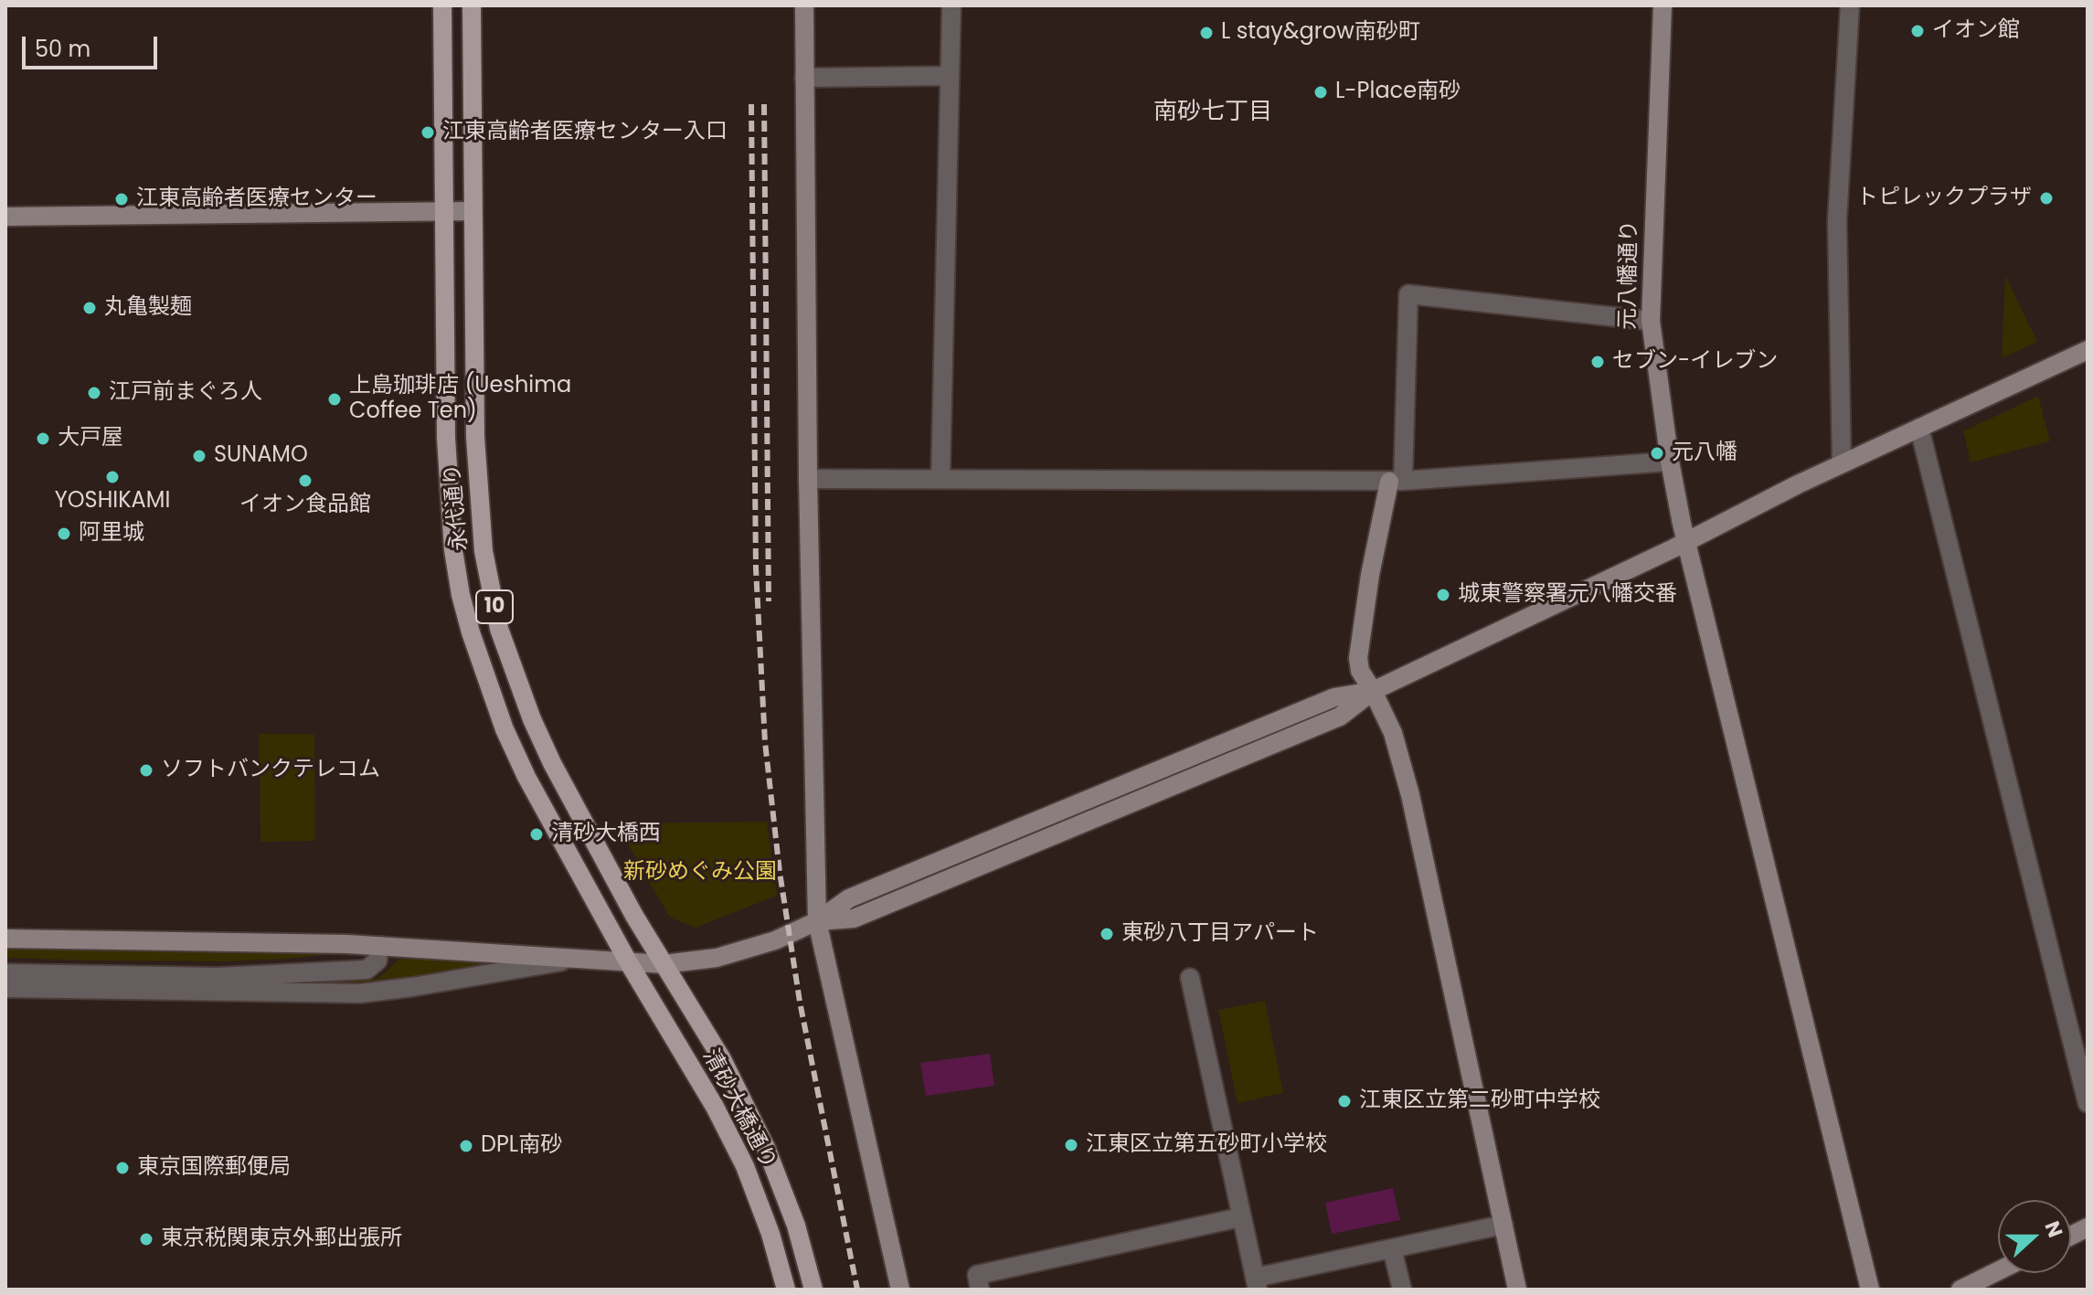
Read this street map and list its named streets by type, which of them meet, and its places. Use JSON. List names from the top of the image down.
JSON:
{
  "streets": {
    "main road": ["永代通り", "10", "清砂大橋通り"],
    "street": ["元八幡通り"]
  },
  "crossings": [
    ["永代通り", "清砂大橋通り"]
  ],
  "districts": ["南砂七丁目"],
  "parks": ["新砂めぐみ公園"],
  "places": [
    "イオン館",
    "L stay&grow南砂町",
    "L-Place南砂",
    "江東高齢者医療センター入口",
    "トピレックプラザ",
    "江東高齢者医療センター",
    "丸亀製麺",
    "セブン-イレブン",
    "江戸前まぐろ人",
    "上島珈琲店 (Ueshima Coffee Ten)",
    "大戸屋",
    "元八幡",
    "SUNAMO",
    "YOSHIKAMI",
    "イオン食品館",
    "阿里城",
    "城東警察署元八幡交番",
    "ソフトバンクテレコム",
    "清砂大橋西",
    "東砂八丁目アパート",
    "江東区立第二砂町中学校",
    "江東区立第五砂町小学校",
    "DPL南砂",
    "東京国際郵便局",
    "東京税関東京外郵出張所"
  ],
  "scale_bar": "50 m",
  "north": "right"
}
